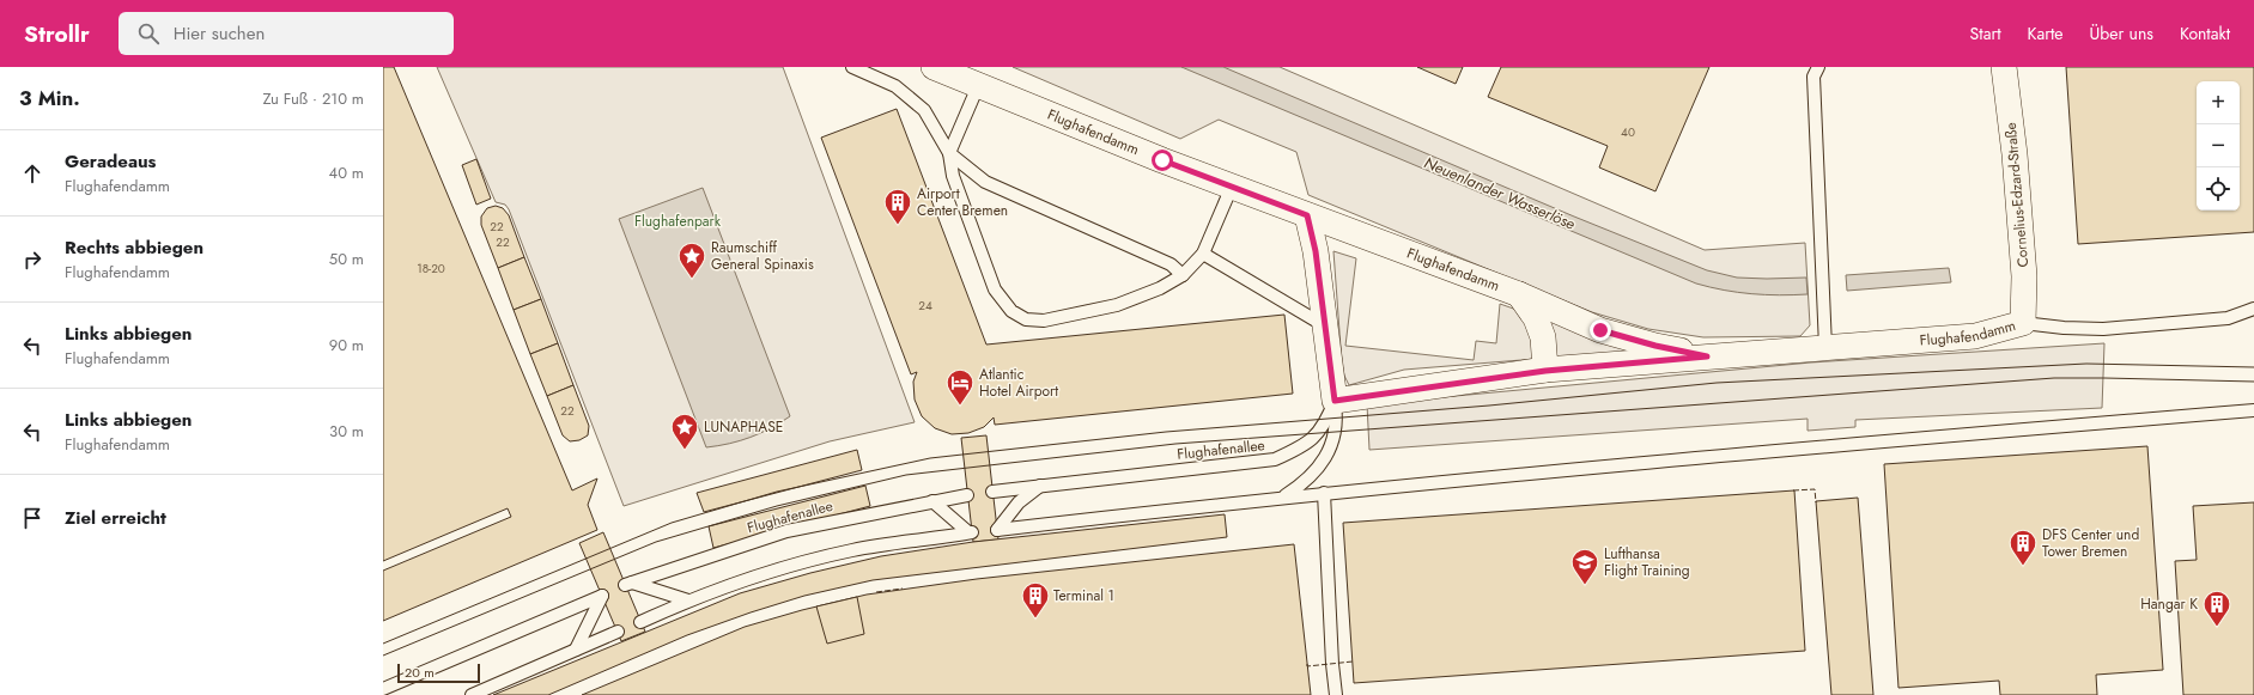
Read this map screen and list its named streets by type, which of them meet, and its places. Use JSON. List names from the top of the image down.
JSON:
{
  "streets": {
    "street": ["Flughafendamm", "Cornelius-Edzard-Straße"],
    "lane": ["Flughafenallee"]
  },
  "crossings": [
    ["Flughafendamm", "Cornelius-Edzard-Straße"],
    ["Flughafendamm", "Flughafenallee"]
  ],
  "water": ["Neuenlander Wasserlöse"],
  "parks": ["Flughafenpark"],
  "places": {
    "building": [
      "Airport Center Bremen",
      "DFS Center und Tower Bremen",
      "Terminal 1",
      "Hangar K"
    ],
    "place": ["Raumschiff General Spinaxis", "LUNAPHASE"],
    "hotel": ["Atlantic Hotel Airport"],
    "school or university": ["Lufthansa Flight Training"]
  },
  "house_numbers": [
    "40",
    "22",
    "22",
    "18-20",
    "24",
    "22"
  ],
  "scale_bar": "20 m",
  "page": {
    "header": "Strollr",
    "search": "Hier suchen",
    "nav": [
      "Start",
      "Karte",
      "Über uns",
      "Kontakt"
    ],
    "heading": ["3 Min.", "Zu Fuß · 210 m"],
    "map_buttons": ["+", "−"],
    "list": [
      ["Geradeaus", "Flughafendamm", "40 m"],
      ["Rechts abbiegen", "Flughafendamm", "50 m"],
      ["Links abbiegen", "Flughafendamm", "90 m"],
      ["Links abbiegen", "Flughafendamm", "30 m"],
      "Ziel erreicht"
    ],
    "scale": "20 m"
  }
}
